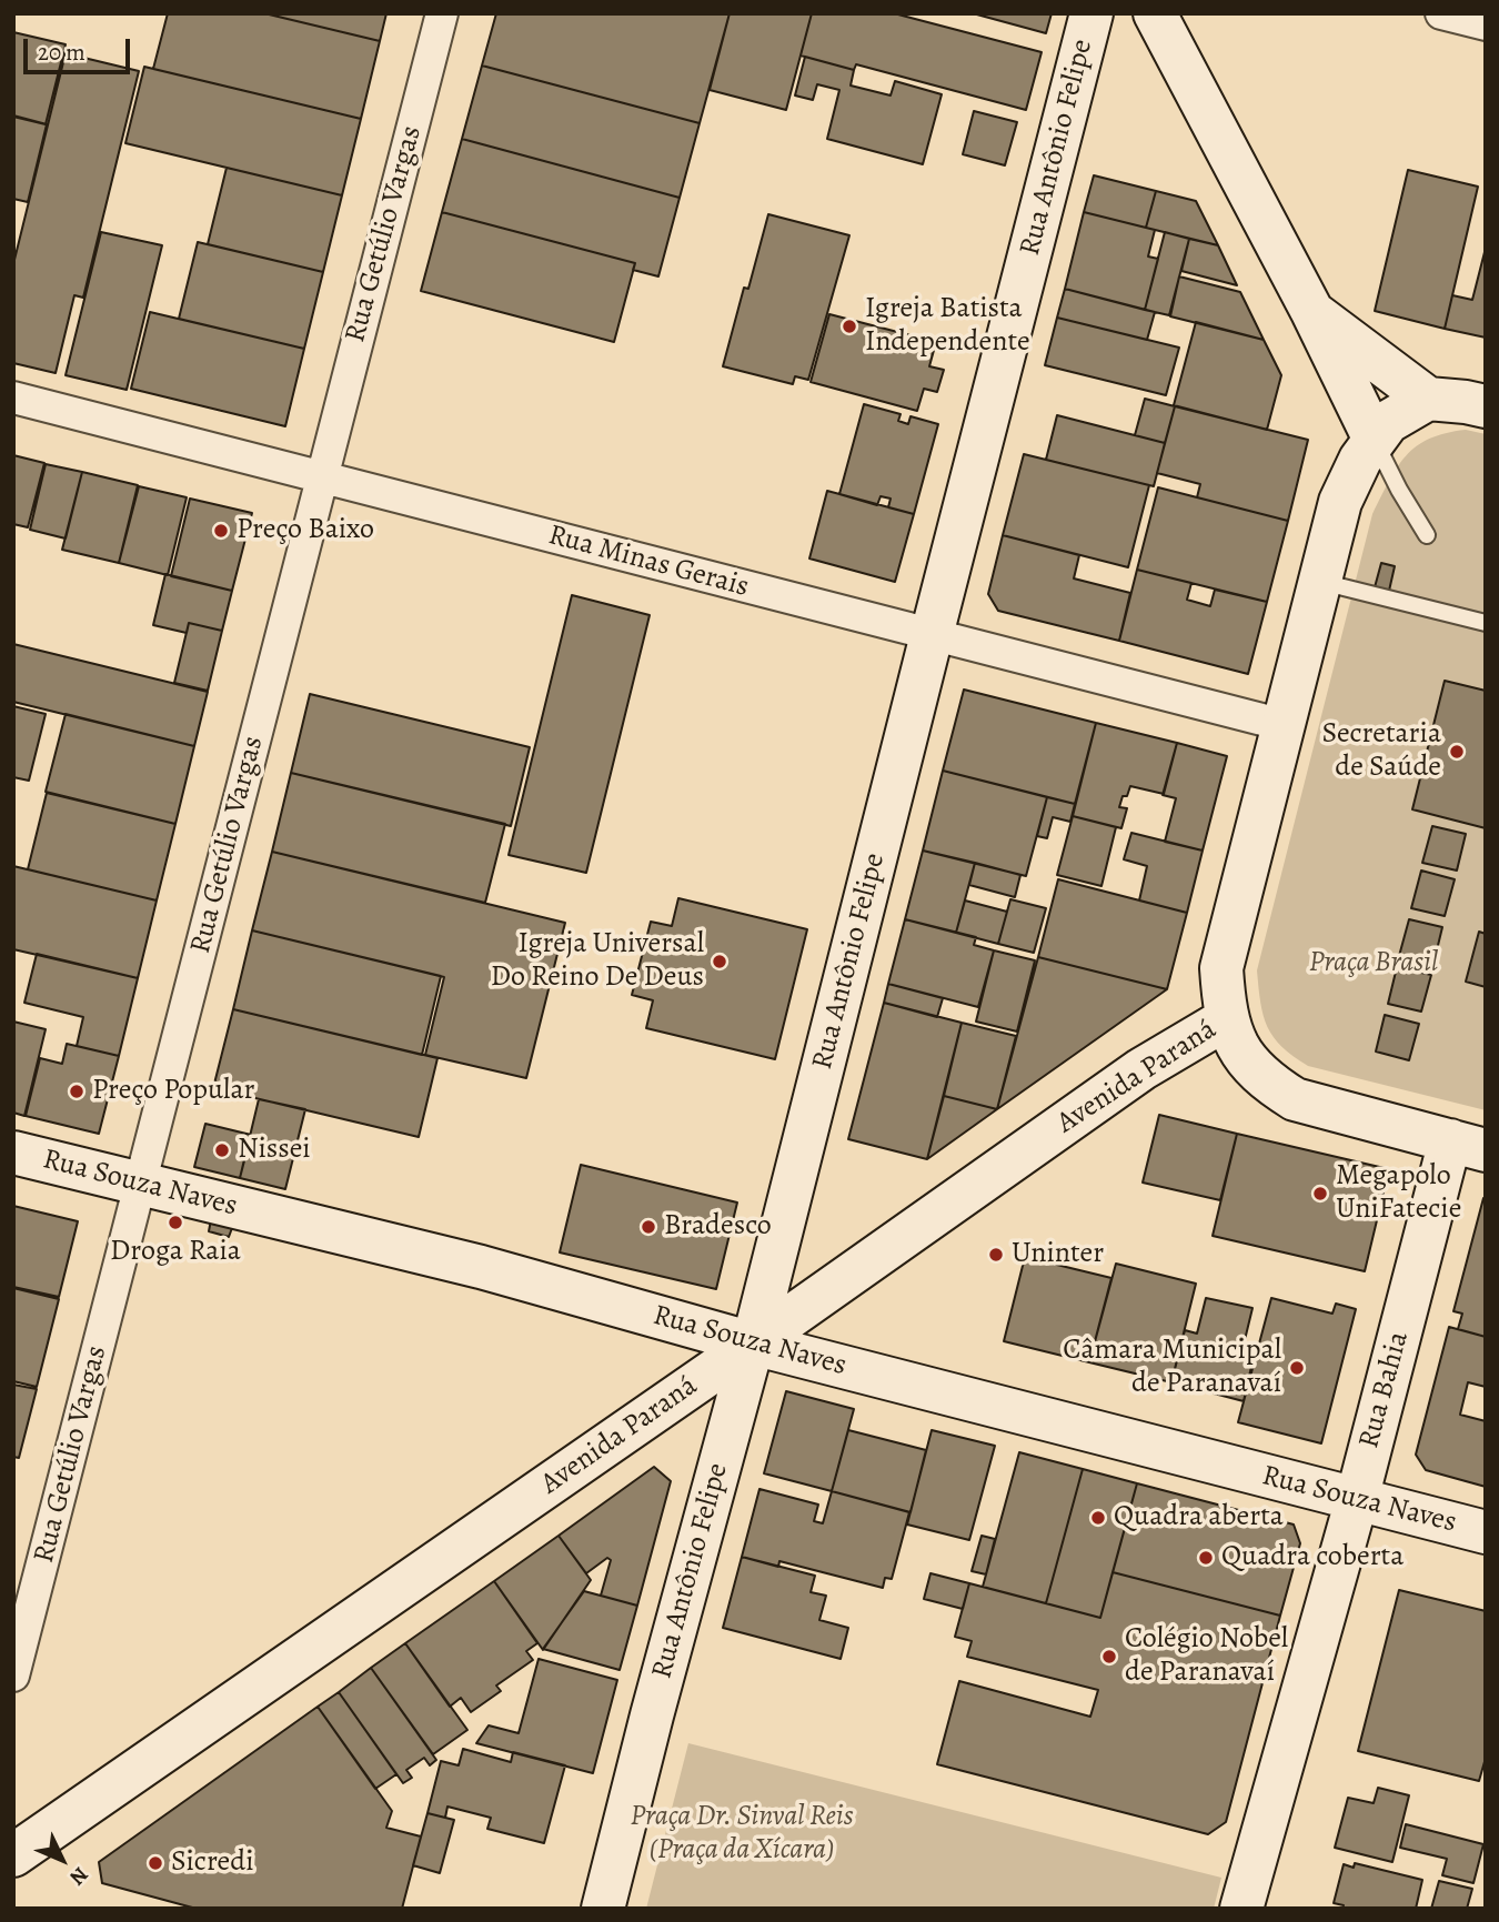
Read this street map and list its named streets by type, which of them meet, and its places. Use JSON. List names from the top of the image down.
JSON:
{
  "streets": {
    "street": [
      "Rua Antônio Felipe",
      "Rua Getúlio Vargas",
      "Rua Minas Gerais",
      "Avenida Paraná",
      "Rua Souza Naves",
      "Rua Bahia"
    ]
  },
  "crossings": [
    ["Rua Antônio Felipe", "Rua Minas Gerais"],
    ["Rua Antônio Felipe", "Avenida Paraná"],
    ["Rua Antônio Felipe", "Rua Souza Naves"],
    ["Rua Getúlio Vargas", "Rua Minas Gerais"],
    ["Rua Getúlio Vargas", "Rua Souza Naves"],
    ["Avenida Paraná", "Rua Souza Naves"],
    ["Rua Souza Naves", "Rua Bahia"]
  ],
  "parks": ["Praça Brasil", "Praça Dr. Sinval Reis (Praça da Xícara)"],
  "places": [
    "Igreja Batista Independente",
    "Preço Baixo",
    "Secretaria de Saúde",
    "Igreja Universal Do Reino De Deus",
    "Preço Popular",
    "Nissei",
    "Megapolo UniFatecie",
    "Droga Raia",
    "Bradesco",
    "Uninter",
    "Câmara Municipal de Paranavaí",
    "Quadra aberta",
    "Quadra coberta",
    "Colégio Nobel de Paranavaí",
    "Sicredi"
  ],
  "scale_bar": "20 m",
  "north": "bottom right"
}
